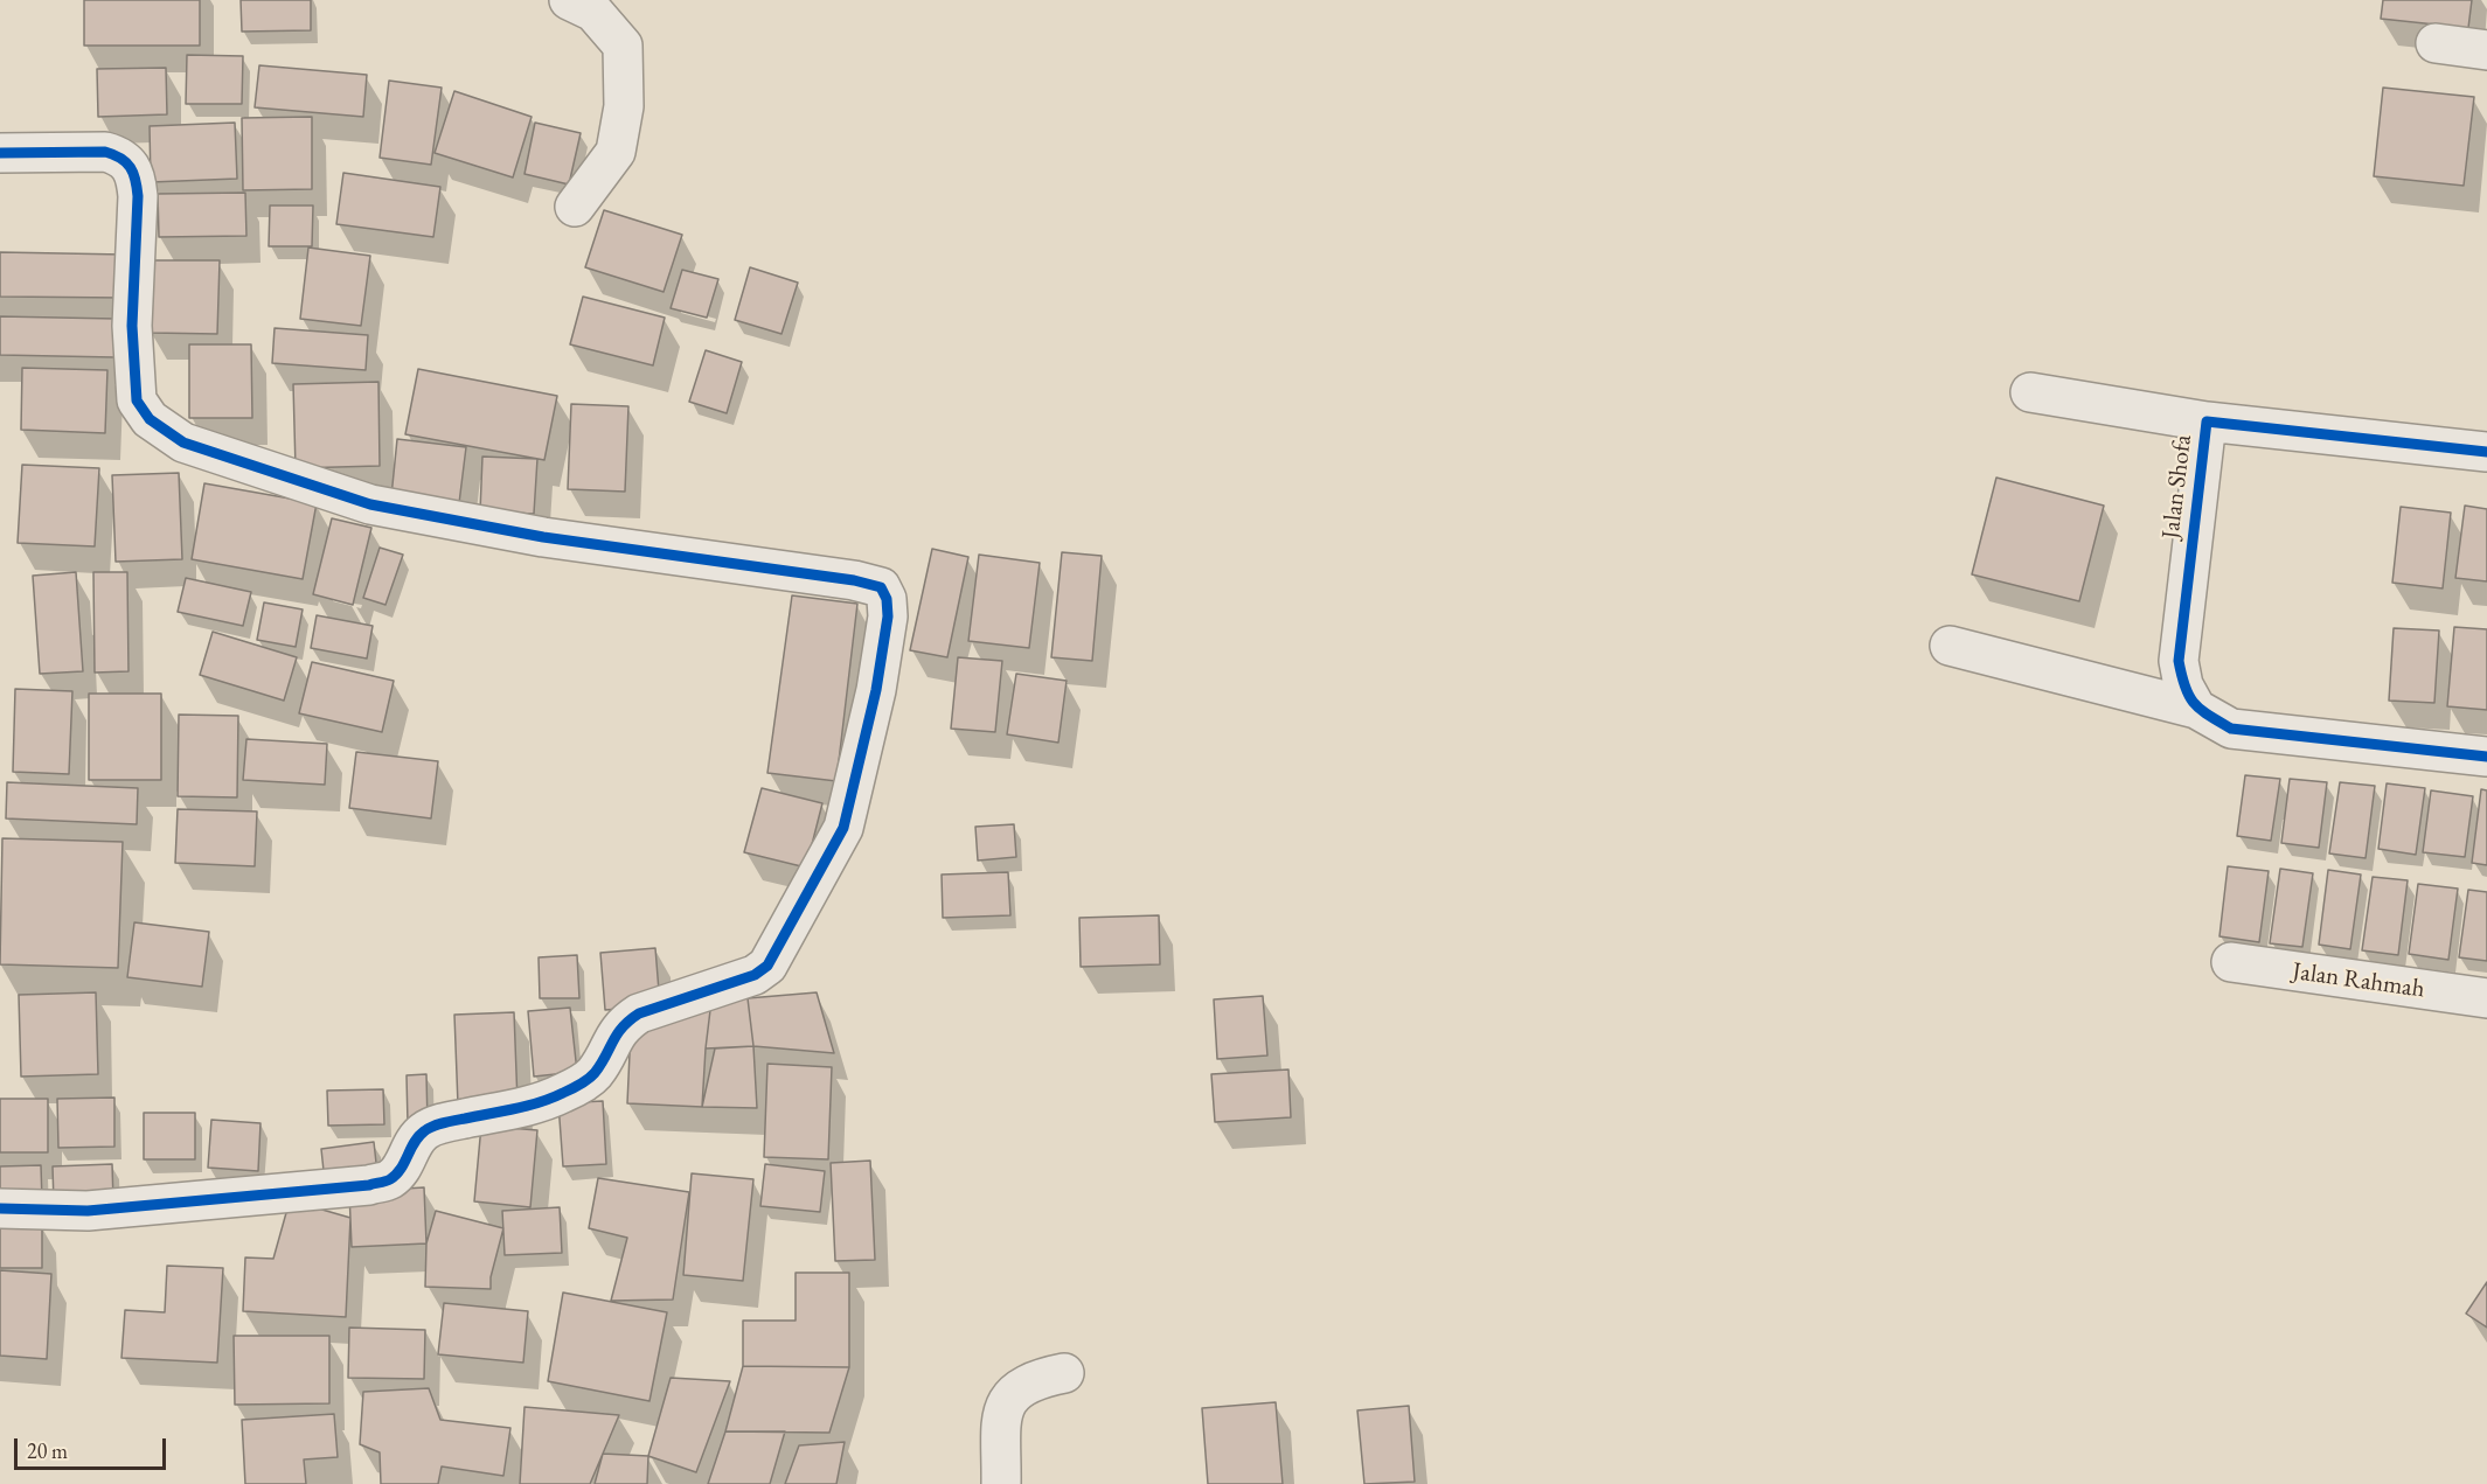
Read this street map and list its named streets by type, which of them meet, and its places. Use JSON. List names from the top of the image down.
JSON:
{
  "streets": {
    "street": ["Jalan Shofa", "Jalan Rahmah"]
  },
  "scale_bar": "20 m"
}
